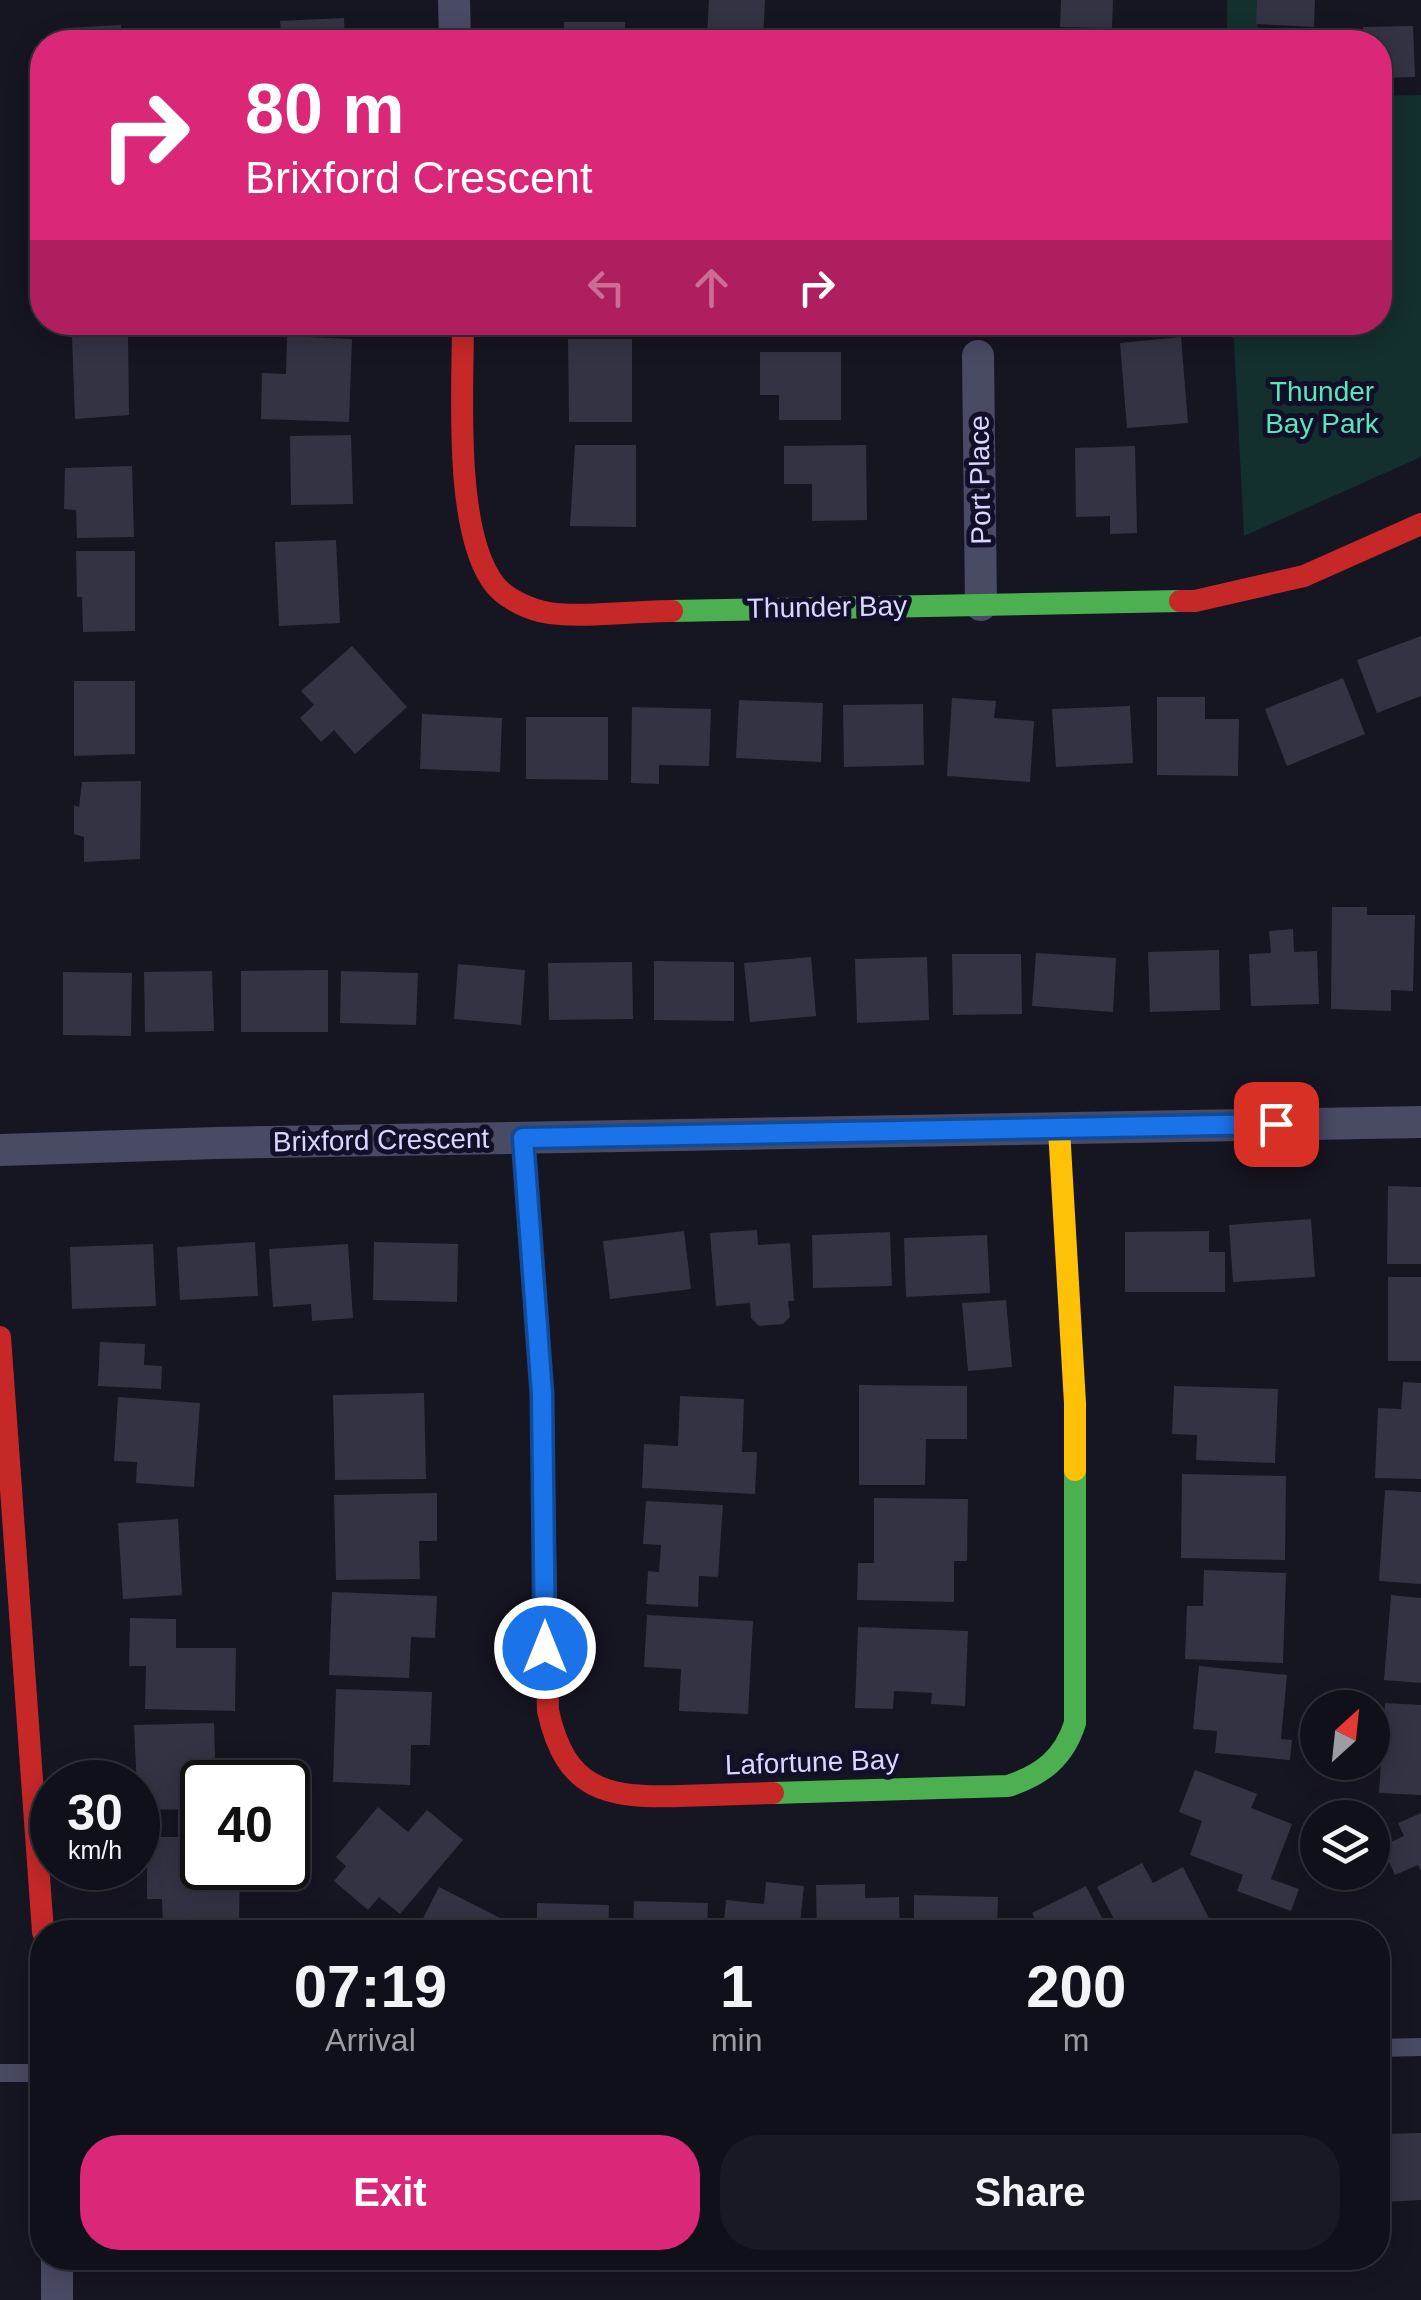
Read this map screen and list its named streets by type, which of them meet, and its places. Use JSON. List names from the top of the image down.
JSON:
{
  "streets": {
    "street": [
      "Port Place",
      "Thunder Bay",
      "Brixford Crescent",
      "Lafortune Bay"
    ]
  },
  "crossings": [
    ["Port Place", "Thunder Bay"],
    ["Brixford Crescent", "Lafortune Bay"]
  ],
  "parks": ["Thunder Bay Park"],
  "north": "top right",
  "page": {
    "turn": ["80 m", "Brixford Crescent"],
    "speed": "30 km/h",
    "limit": "40",
    "eta": [
      "07:19",
      "Arrival",
      "1",
      "min",
      "200",
      "m"
    ],
    "buttons": ["Exit", "Share"]
  }
}
